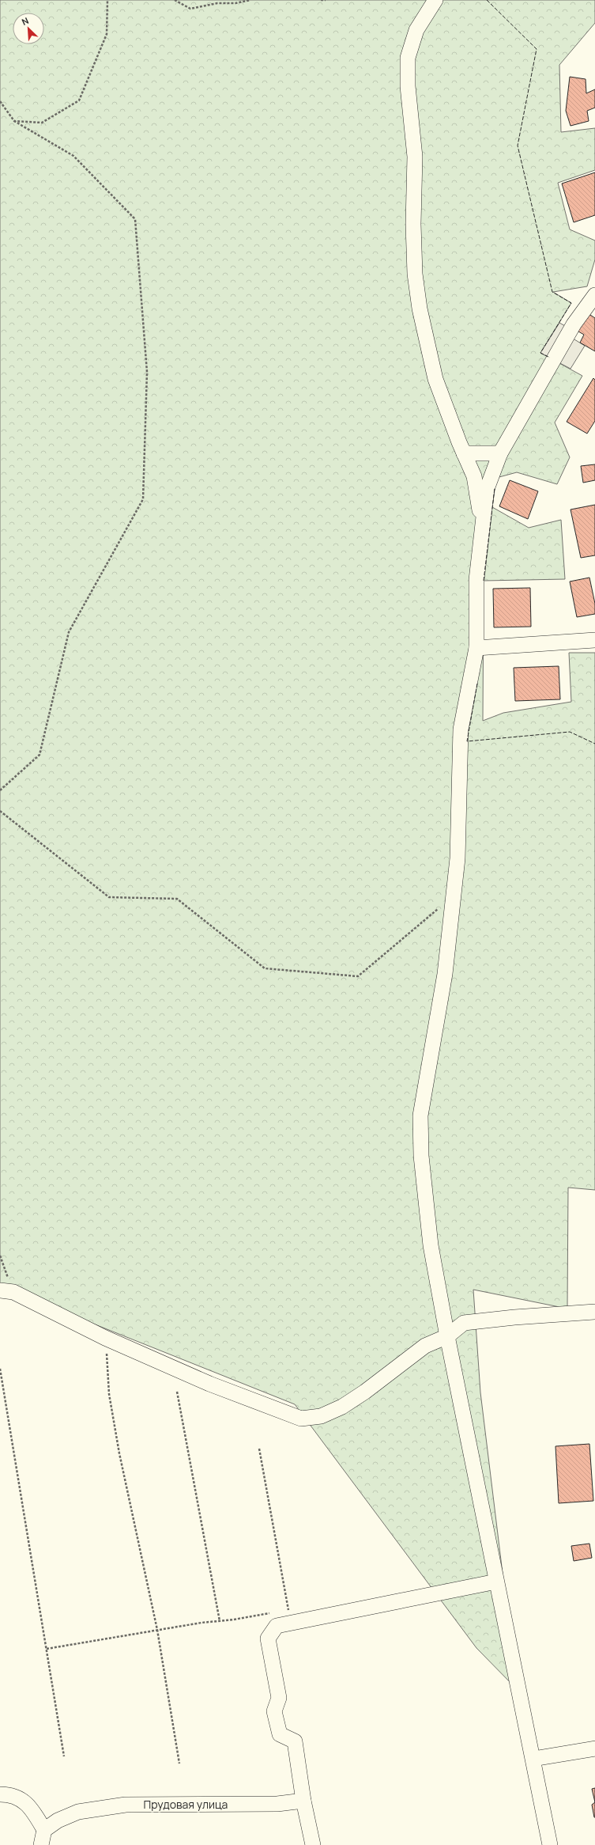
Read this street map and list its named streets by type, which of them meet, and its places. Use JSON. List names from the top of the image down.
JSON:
{
  "streets": {
    "street": ["Прудовая улица"]
  },
  "north": "top left"
}
